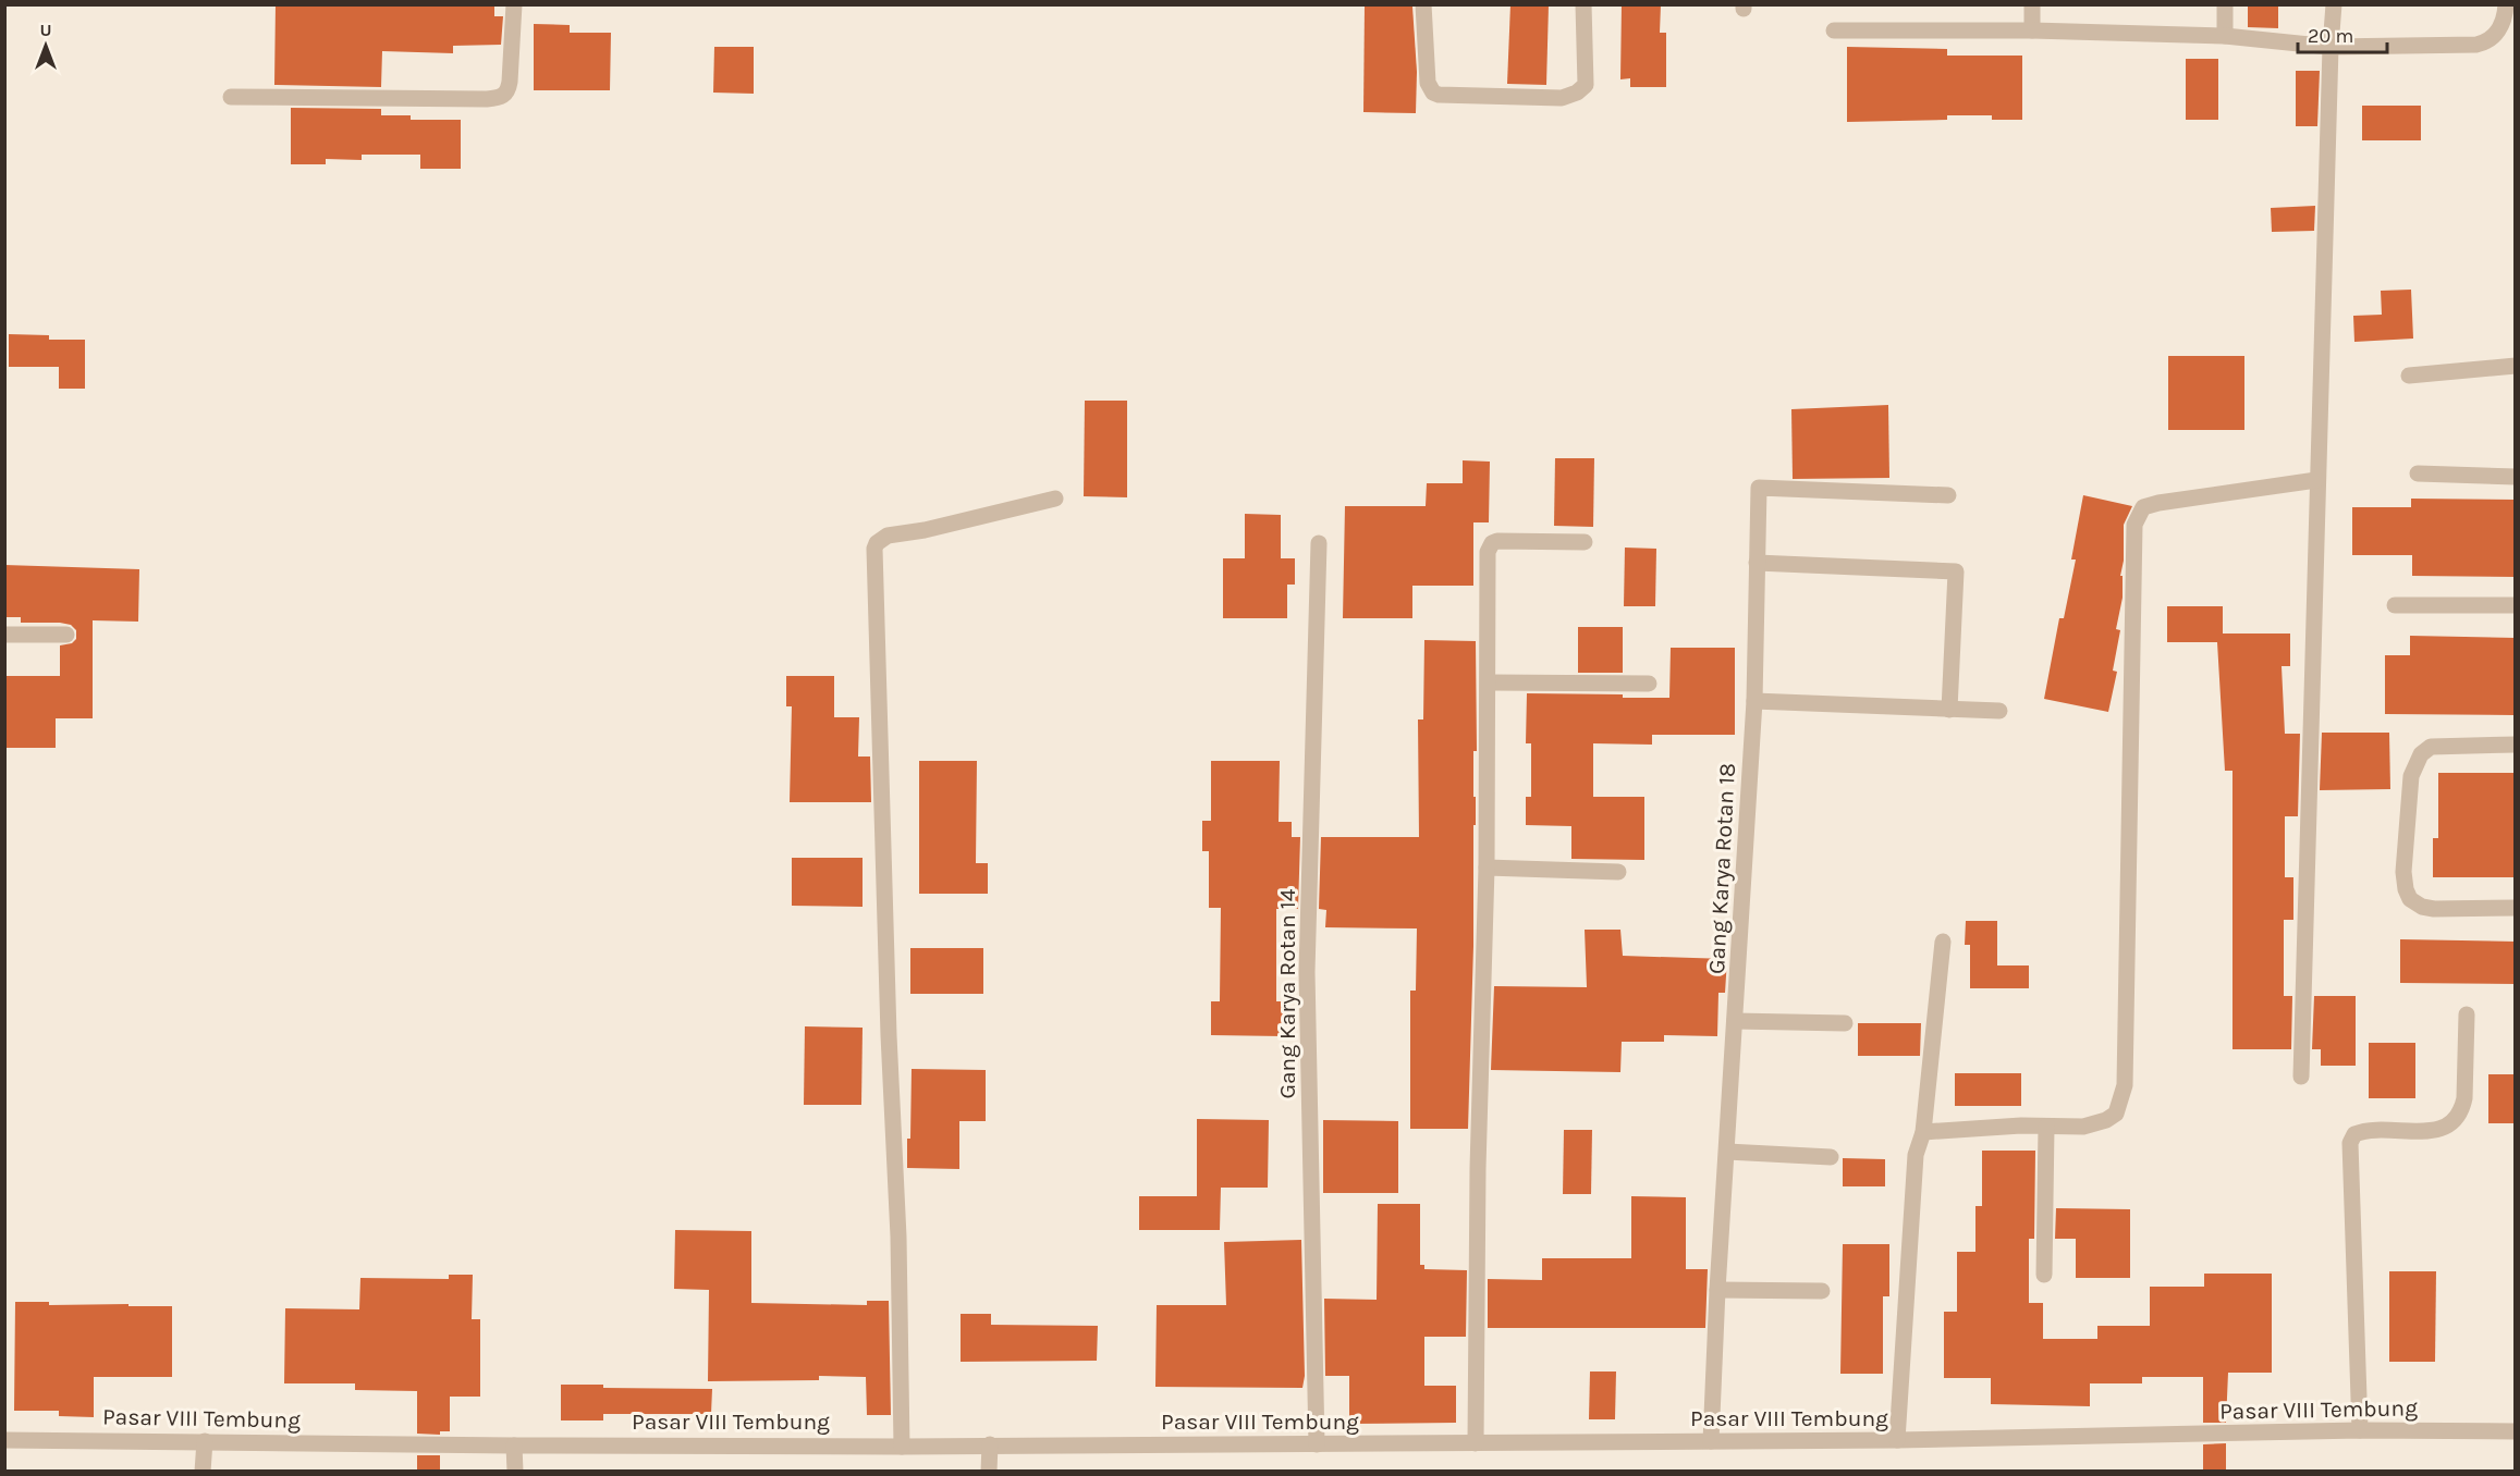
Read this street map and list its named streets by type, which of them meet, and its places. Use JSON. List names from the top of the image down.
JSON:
{
  "streets": {
    "street": ["Gang Karya Rotan 18", "Gang Karya Rotan 14", "Pasar VIII Tembung"]
  },
  "crossings": [
    ["Gang Karya Rotan 18", "Pasar VIII Tembung"],
    ["Gang Karya Rotan 14", "Pasar VIII Tembung"]
  ],
  "scale_bar": "20 m",
  "north": "top"
}
